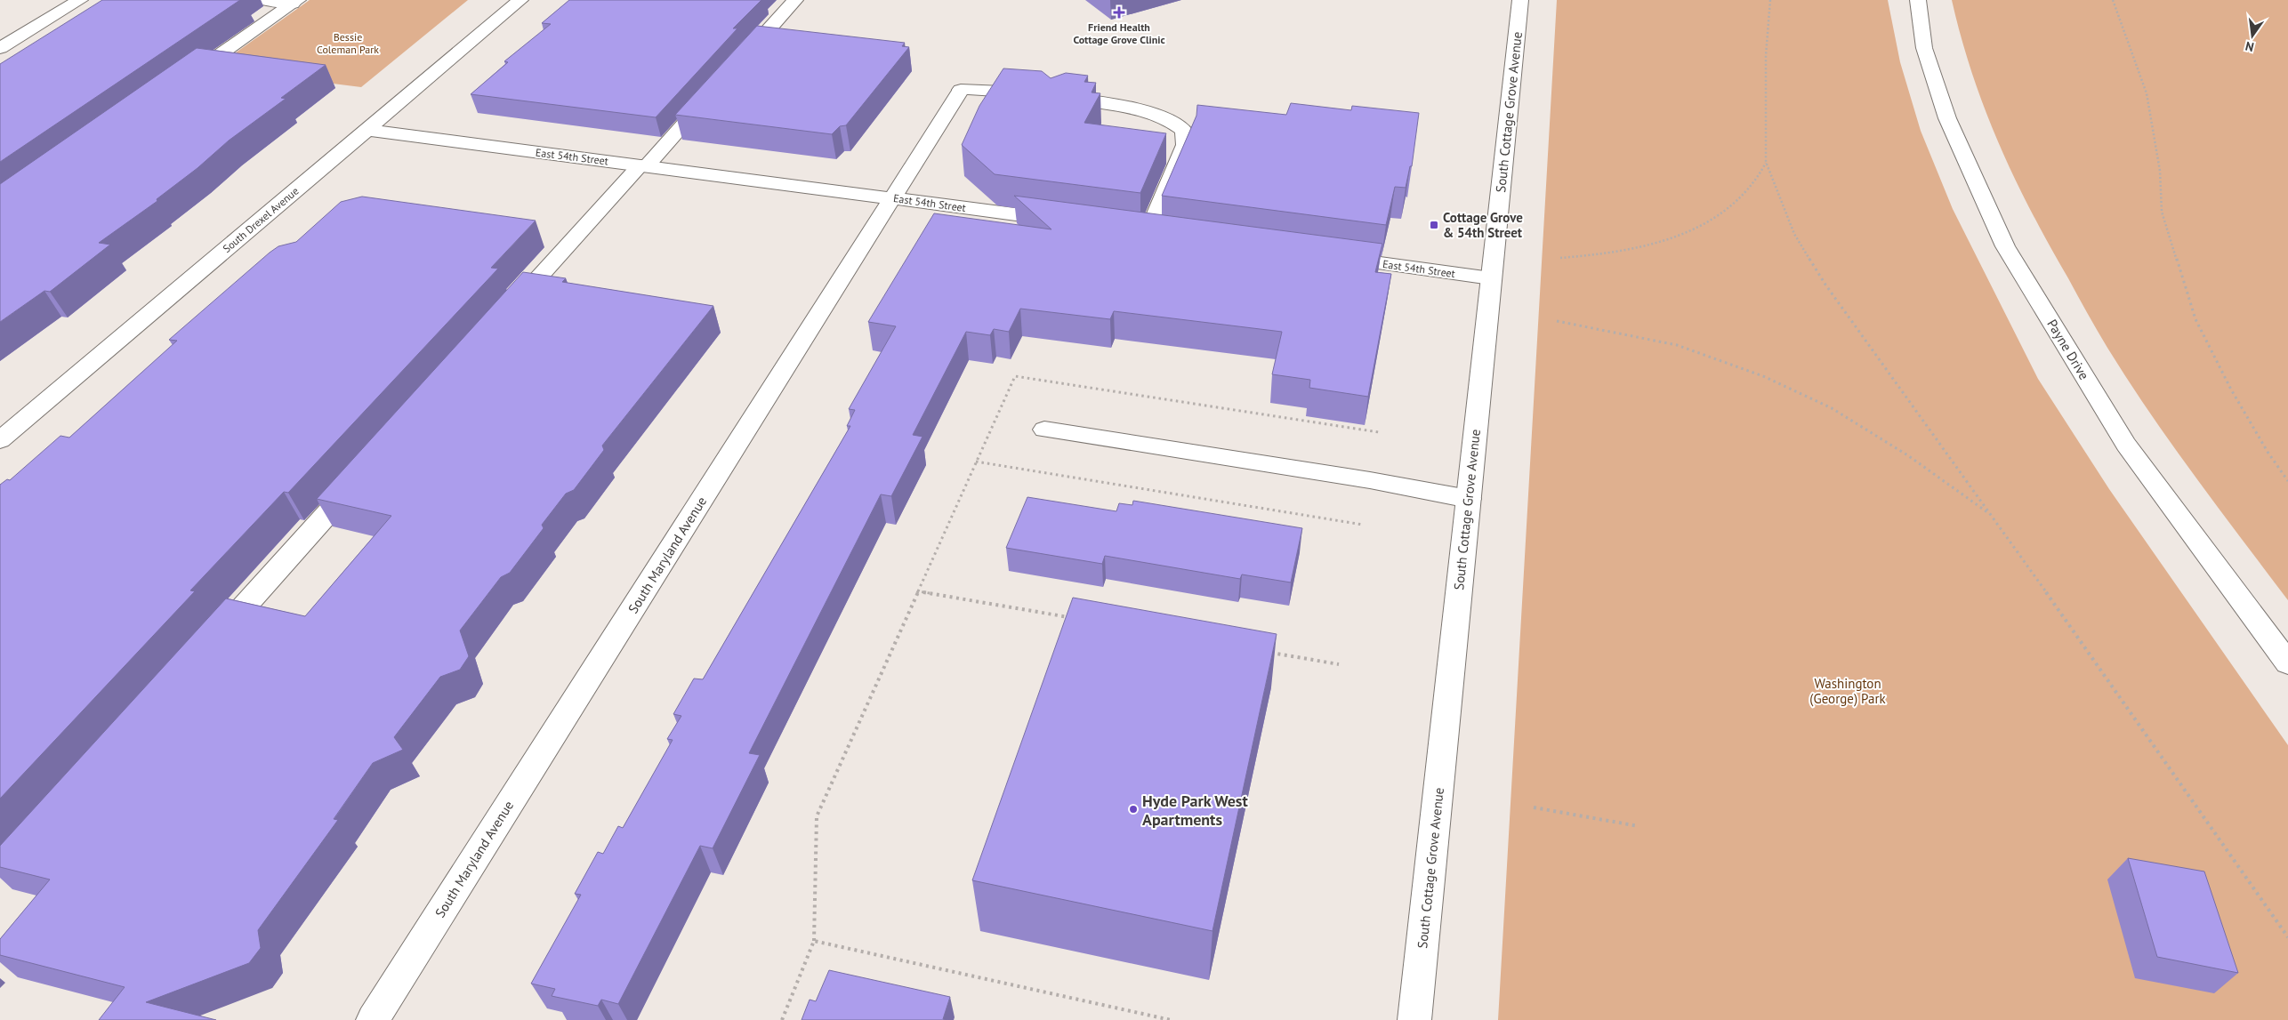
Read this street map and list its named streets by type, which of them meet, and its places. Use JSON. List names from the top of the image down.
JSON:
{
  "streets": {
    "street": [
      "South Cottage Grove Avenue",
      "East 54th Street",
      "South Drexel Avenue",
      "Payne Drive",
      "South Maryland Avenue"
    ]
  },
  "crossings": [
    ["South Cottage Grove Avenue", "East 54th Street"],
    ["East 54th Street", "South Drexel Avenue"],
    ["East 54th Street", "South Maryland Avenue"]
  ],
  "parks": ["Bessie Coleman Park", "Washington (George) Park"],
  "places": {
    "health": ["Friend Health Cottage Grove Clinic"],
    "transit": ["Cottage Grove & 54th Street"],
    "other": ["Hyde Park West Apartments"]
  },
  "north": "bottom"
}
